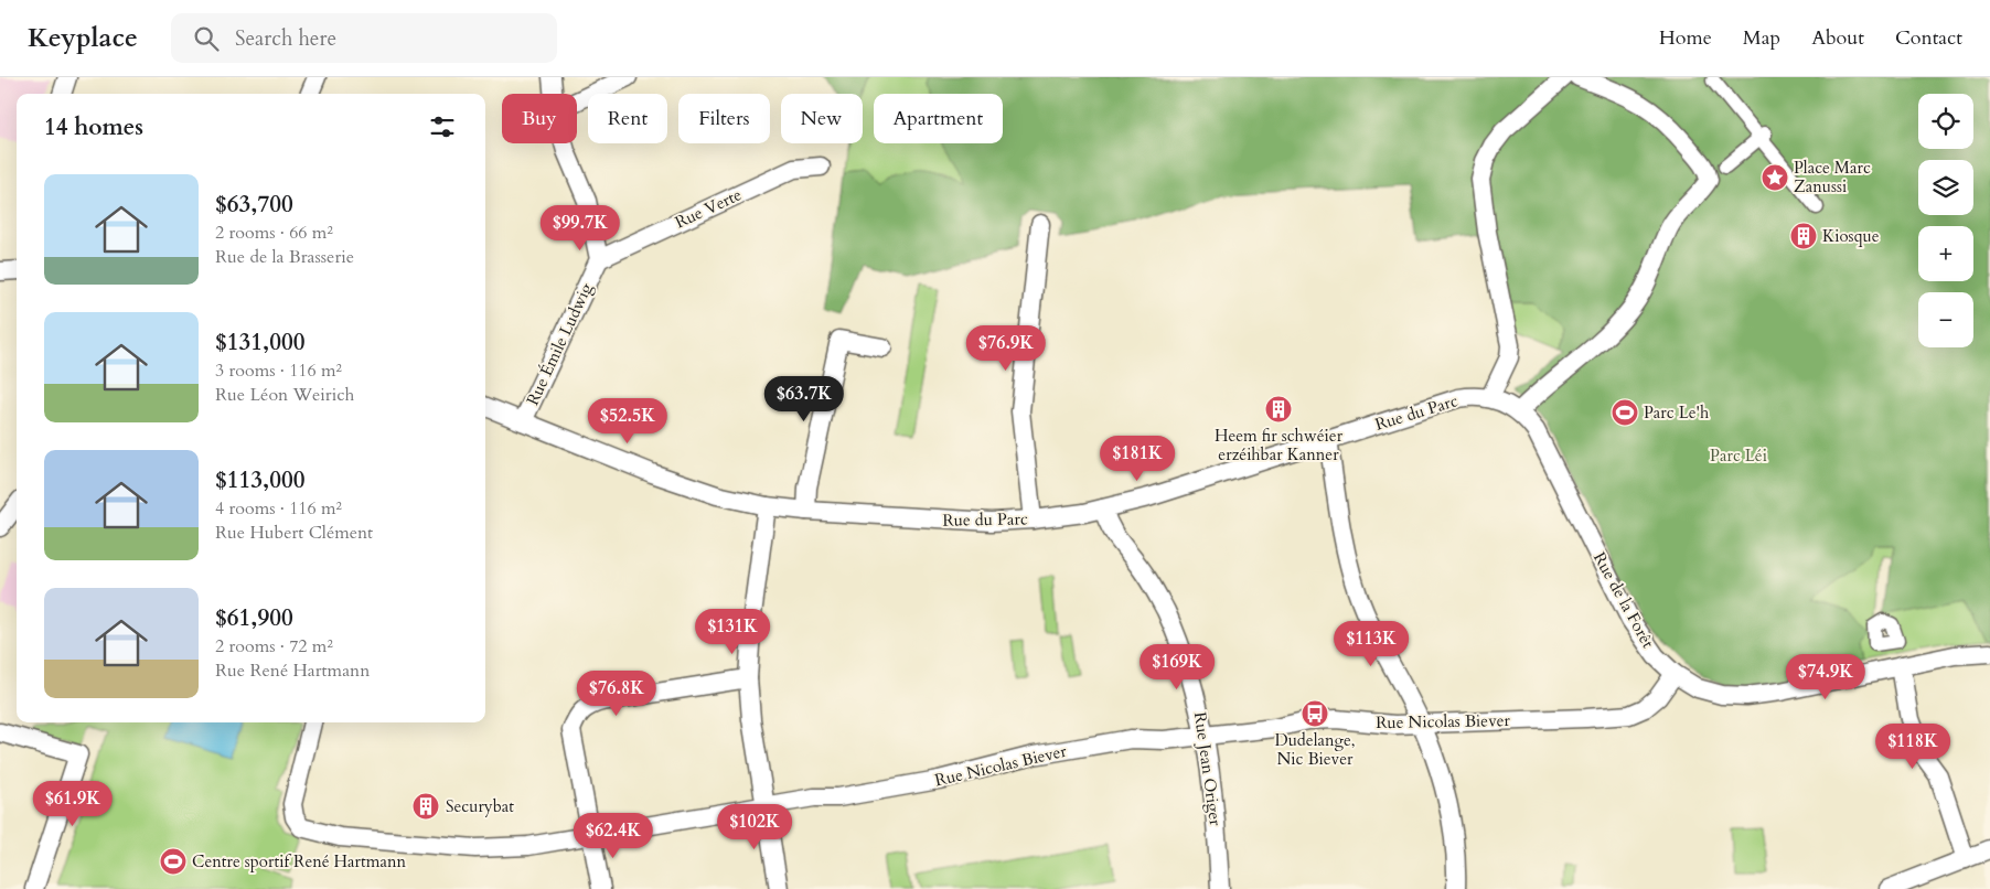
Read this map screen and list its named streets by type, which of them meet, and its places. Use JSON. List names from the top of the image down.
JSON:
{
  "streets": {
    "street": [
      "Rue Verte",
      "Rue Émile Ludwig",
      "Rue du Parc",
      "Rue de la Forêt",
      "Rue Nicolas Biever",
      "Rue Jean Origer"
    ]
  },
  "crossings": [
    ["Rue Verte", "Rue Émile Ludwig"],
    ["Rue Émile Ludwig", "Rue du Parc"],
    ["Rue du Parc", "Rue de la Forêt"],
    ["Rue du Parc", "Rue Jean Origer"],
    ["Rue de la Forêt", "Rue Nicolas Biever"],
    ["Rue Nicolas Biever", "Rue Jean Origer"]
  ],
  "parks": ["Parc Léi"],
  "places": {
    "place": ["Place Marc Zanussi"],
    "building": ["Kiosque", "Heem fir schwéier erzéihbar Kanner", "Securybat"],
    "sports": ["Parc Le'h", "Centre sportif René Hartmann"],
    "bus stop": ["Dudelange, Nic Biever"]
  },
  "page": {
    "header": "Keyplace",
    "search": "Search here",
    "nav": [
      "Home",
      "Map",
      "About",
      "Contact"
    ],
    "map_buttons": ["+", "−"],
    "chip": [
      "Buy",
      "Rent",
      "Filters",
      "New",
      "Apartment"
    ],
    "heading": "14 homes",
    "list": [
      {
        "name": "$63,700",
        "note": "2 rooms · 66 m² · Rue de la Brasserie"
      },
      {
        "name": "$131,000",
        "note": "3 rooms · 116 m² · Rue Léon Weirich"
      },
      {
        "name": "$113,000",
        "note": "4 rooms · 116 m² · Rue Hubert Clément"
      },
      {
        "name": "$61,900",
        "note": "2 rooms · 72 m² · Rue René Hartmann"
      }
    ],
    "price": [
      "$99.7K",
      "$76.9K",
      "$63.7K",
      "$52.5K",
      "$181K",
      "$131K",
      "$113K",
      "$169K",
      "$74.9K",
      "$76.8K",
      "$118K",
      "$61.9K",
      "$102K",
      "$62.4K"
    ]
  }
}
